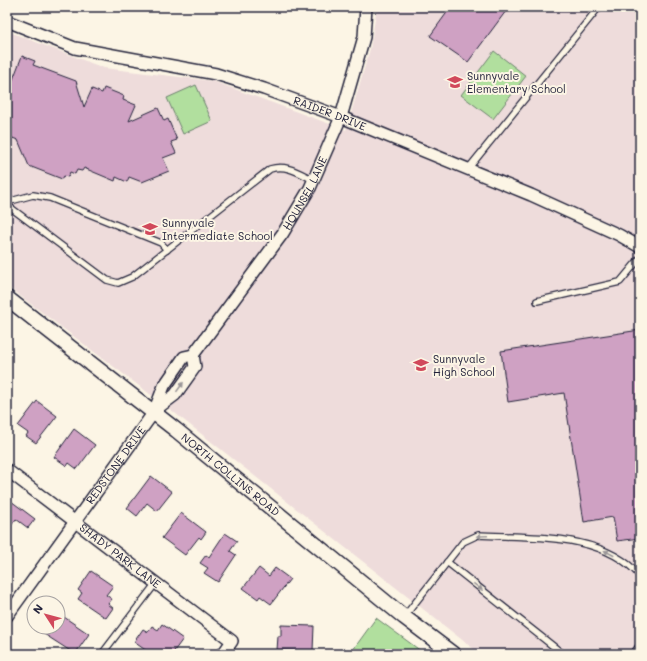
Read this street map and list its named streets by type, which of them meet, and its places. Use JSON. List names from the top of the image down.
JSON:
{
  "streets": {
    "street": [
      "RAIDER DRIVE",
      "HOUNSEL LANE",
      "REDSTONE DRIVE",
      "NORTH COLLINS ROAD",
      "SHADY PARK LANE"
    ]
  },
  "crossings": [
    ["RAIDER DRIVE", "HOUNSEL LANE"],
    ["HOUNSEL LANE", "REDSTONE DRIVE"],
    ["HOUNSEL LANE", "NORTH COLLINS ROAD"],
    ["REDSTONE DRIVE", "NORTH COLLINS ROAD"],
    ["REDSTONE DRIVE", "SHADY PARK LANE"]
  ],
  "places": {
    "school or university": ["Sunnyvale Elementary School", "Sunnyvale Intermediate School", "Sunnyvale High School"]
  },
  "north": "top left"
}
